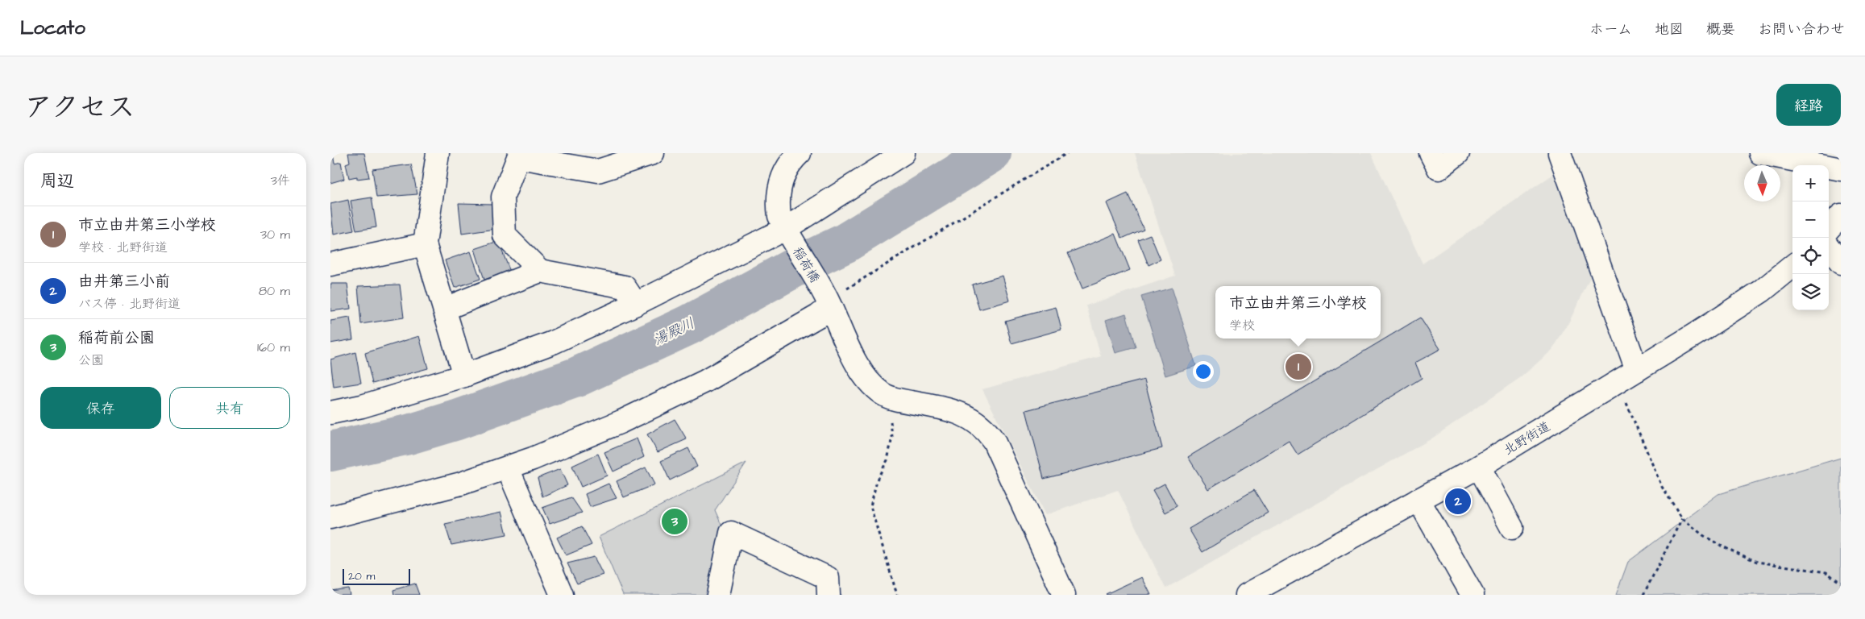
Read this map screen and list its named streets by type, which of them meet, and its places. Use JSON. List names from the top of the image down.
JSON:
{
  "streets": {
    "street": ["稲荷橋", "北野街道"]
  },
  "water": ["湯殿川"],
  "scale_bar": "20 m",
  "north": "bottom",
  "page": {
    "header": "Locato",
    "nav": [
      "ホーム",
      "地図",
      "概要",
      "お問い合わせ"
    ],
    "title": "アクセス",
    "buttons": [
      "経路",
      ["保存", "共有"]
    ],
    "heading": ["周辺", "3件"],
    "map_buttons": ["+", "−"],
    "list": [
      {
        "mark": "1",
        "name": "市立由井第三小学校",
        "note": "学校 · 北野街道",
        "value": "30 m"
      },
      {
        "mark": "2",
        "name": "由井第三小前",
        "note": "バス停 · 北野街道",
        "value": "80 m"
      },
      {
        "mark": "3",
        "name": "稲荷前公園",
        "note": "公園",
        "value": "160 m"
      }
    ],
    "popup": ["市立由井第三小学校", "学校"],
    "pins": ["1", "2", "3"],
    "scale": "20 m"
  }
}
